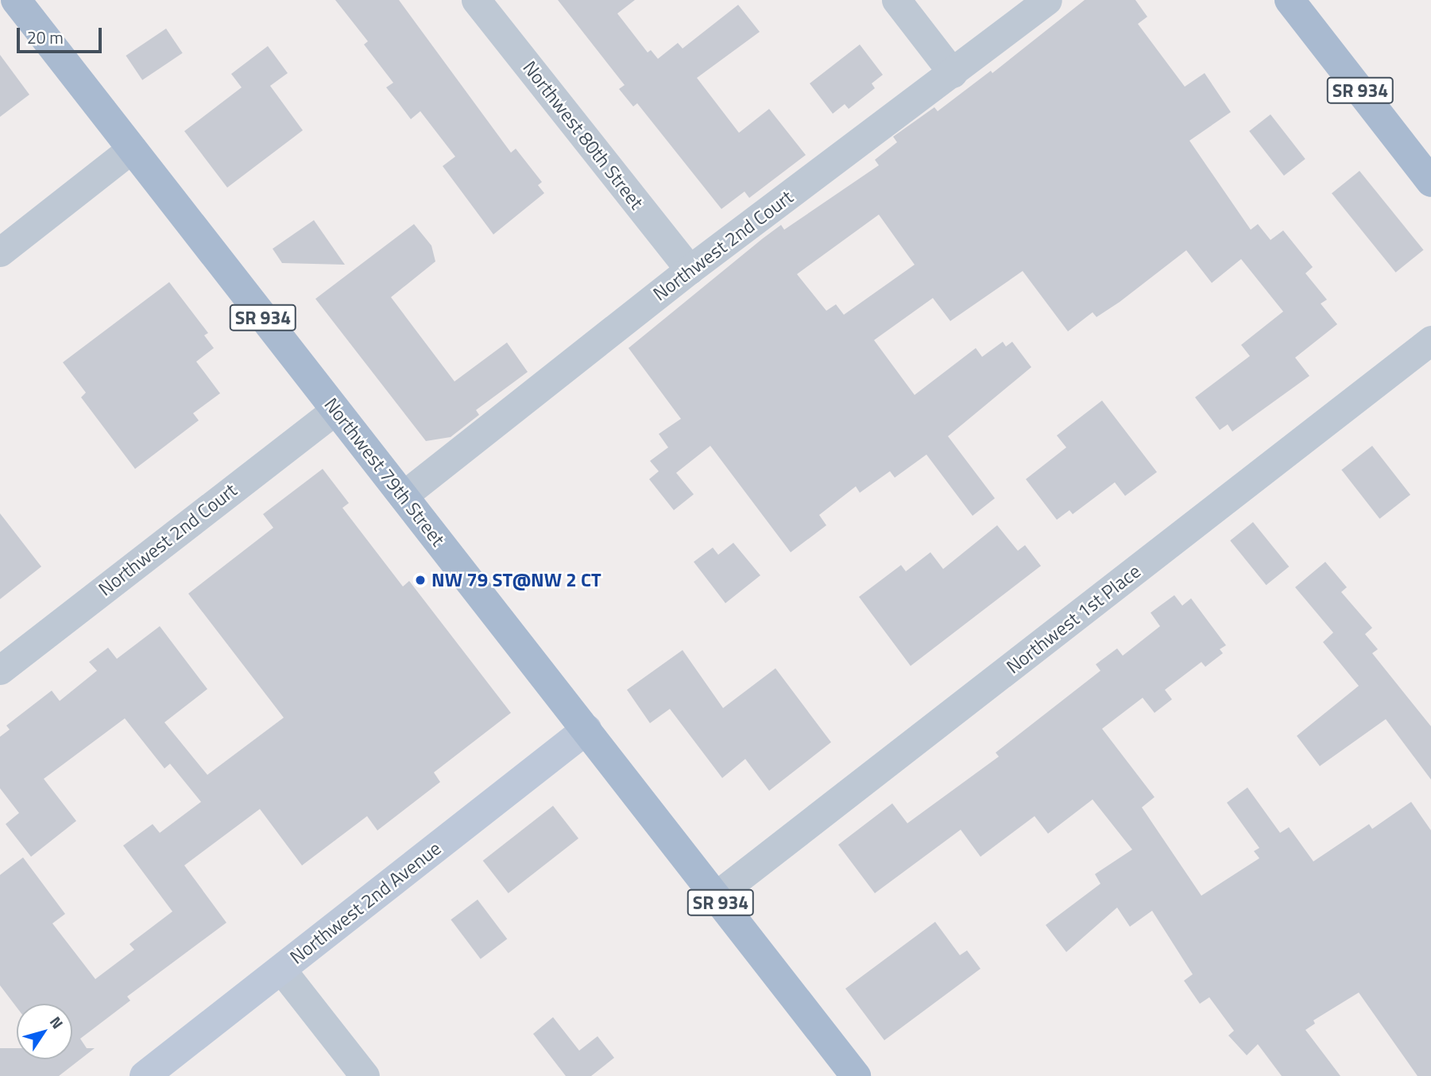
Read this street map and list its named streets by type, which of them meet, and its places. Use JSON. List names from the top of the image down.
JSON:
{
  "streets": {
    "main road": ["SR 934", "Northwest 79th Street"],
    "street": [
      "Northwest 80th Street",
      "Northwest 2nd Court",
      "Northwest 1st Place",
      "Northwest 2nd Avenue"
    ]
  },
  "crossings": [
    ["Northwest 80th Street", "Northwest 2nd Court"],
    ["Northwest 2nd Court", "Northwest 79th Street"],
    ["Northwest 79th Street", "Northwest 1st Place"],
    ["Northwest 79th Street", "Northwest 2nd Avenue"]
  ],
  "places": ["NW 79 ST@NW 2 CT"],
  "scale_bar": "20 m",
  "north": "top right"
}
